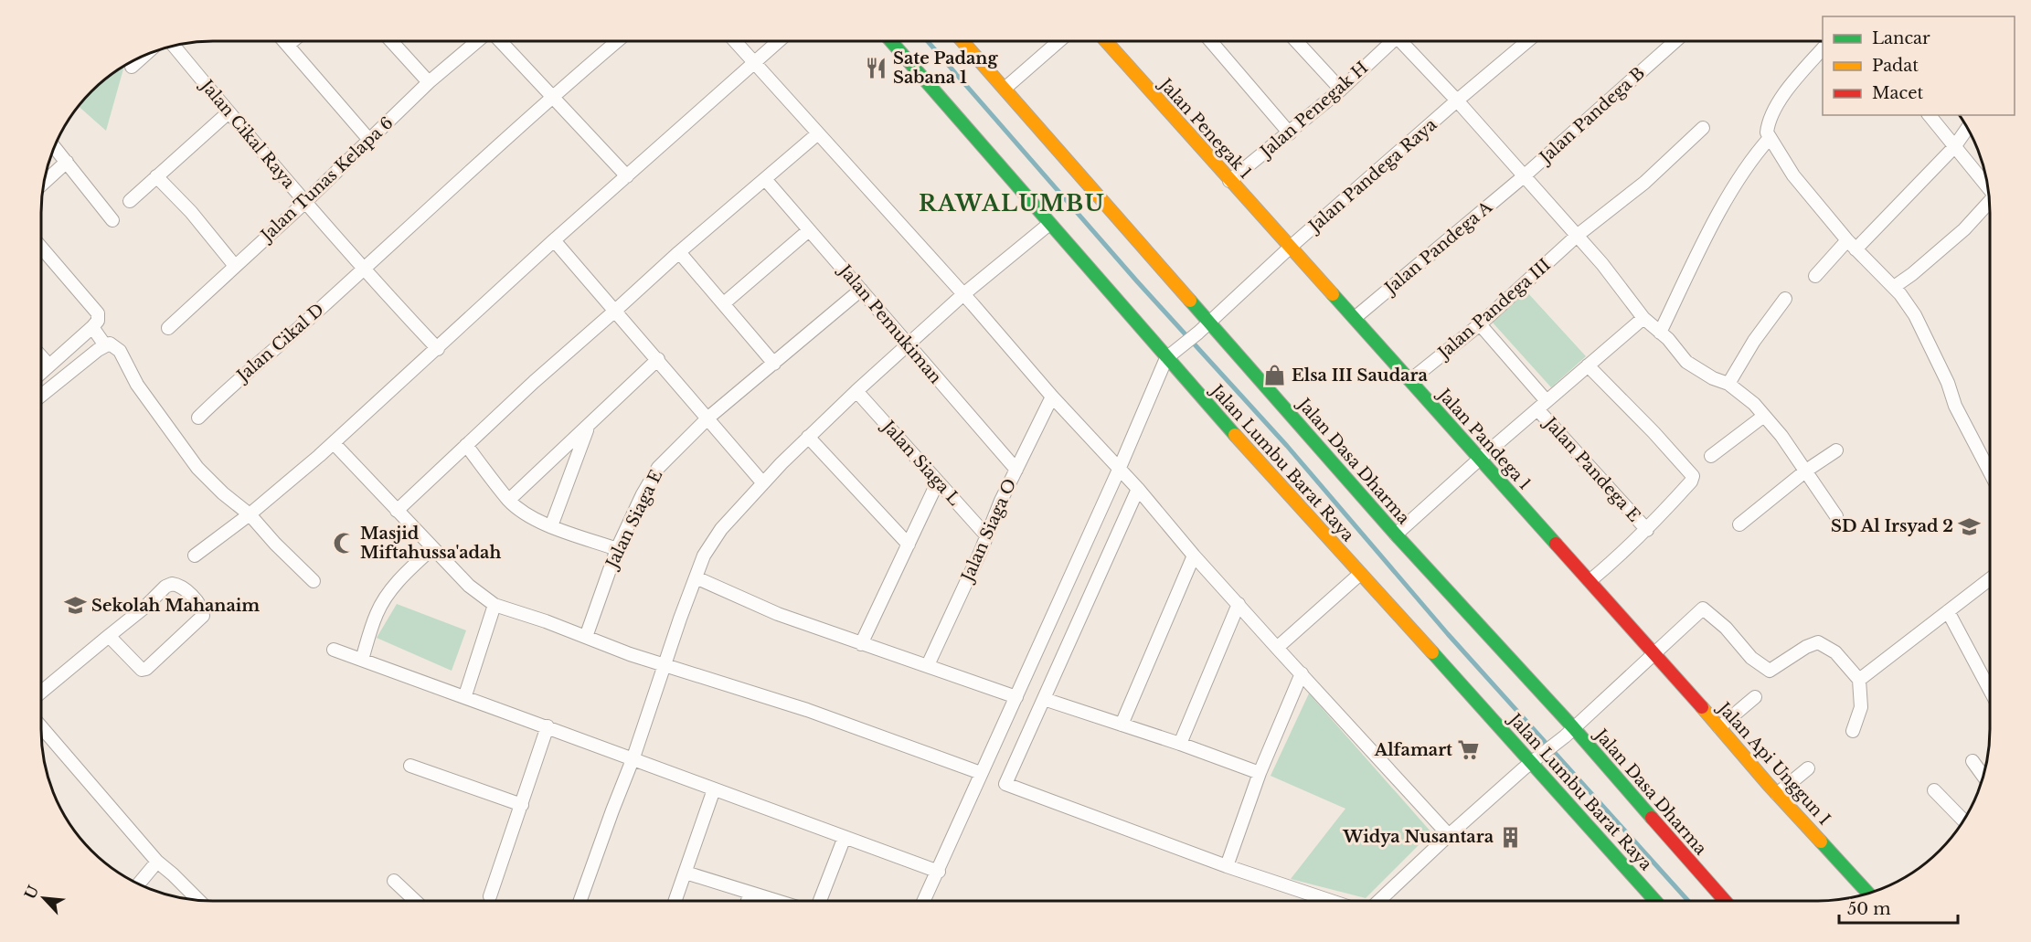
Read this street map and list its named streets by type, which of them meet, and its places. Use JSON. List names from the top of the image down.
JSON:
{
  "streets": {
    "street": [
      "Jalan Penegak H",
      "Jalan Pandega B",
      "Jalan Penegak 1",
      "Jalan Cikal Raya",
      "Jalan Pandega Raya",
      "Jalan Tunas Kelapa 6",
      "Jalan Pandega A",
      "Jalan Pandega III",
      "Jalan Pemukiman",
      "Jalan Cikal D",
      "Jalan Pandega 1",
      "Jalan Dasa Dharma",
      "Jalan Siaga L",
      "Jalan Lumbu Barat Raya",
      "Jalan Pandega E",
      "Jalan Siaga E",
      "Jalan Siaga O",
      "Jalan Api Unggun I"
    ]
  },
  "crossings": [
    ["Jalan Penegak H", "Jalan Penegak 1"],
    ["Jalan Pandega B", "Jalan Pandega A"],
    ["Jalan Penegak 1", "Jalan Pandega Raya"],
    ["Jalan Penegak 1", "Jalan Pandega 1"],
    ["Jalan Cikal Raya", "Jalan Tunas Kelapa 6"],
    ["Jalan Cikal Raya", "Jalan Cikal D"],
    ["Jalan Pandega Raya", "Jalan Pandega 1"],
    ["Jalan Pandega Raya", "Jalan Dasa Dharma"],
    ["Jalan Pandega Raya", "Jalan Lumbu Barat Raya"],
    ["Jalan Pandega A", "Jalan Pandega 1"],
    ["Jalan Pandega III", "Jalan Pandega 1"],
    ["Jalan Pandega III", "Jalan Pandega E"],
    ["Jalan Pemukiman", "Jalan Siaga E"],
    ["Jalan Pemukiman", "Jalan Siaga O"],
    ["Jalan Pandega 1", "Jalan Api Unggun I"],
    ["Jalan Siaga L", "Jalan Siaga O"]
  ],
  "districts": ["RAWALUMBU"],
  "places": {
    "restaurant": ["Sate Padang Sabana 1"],
    "shop": ["Elsa III Saudara"],
    "school or university": ["SD Al Irsyad 2", "Sekolah Mahanaim"],
    "mosque": ["Masjid Miftahussa'adah"],
    "supermarket": ["Alfamart"],
    "building": ["Widya Nusantara"]
  },
  "legend": ["Lancar", "Padat", "Macet"],
  "scale_bar": "50 m",
  "north": "top left"
}
